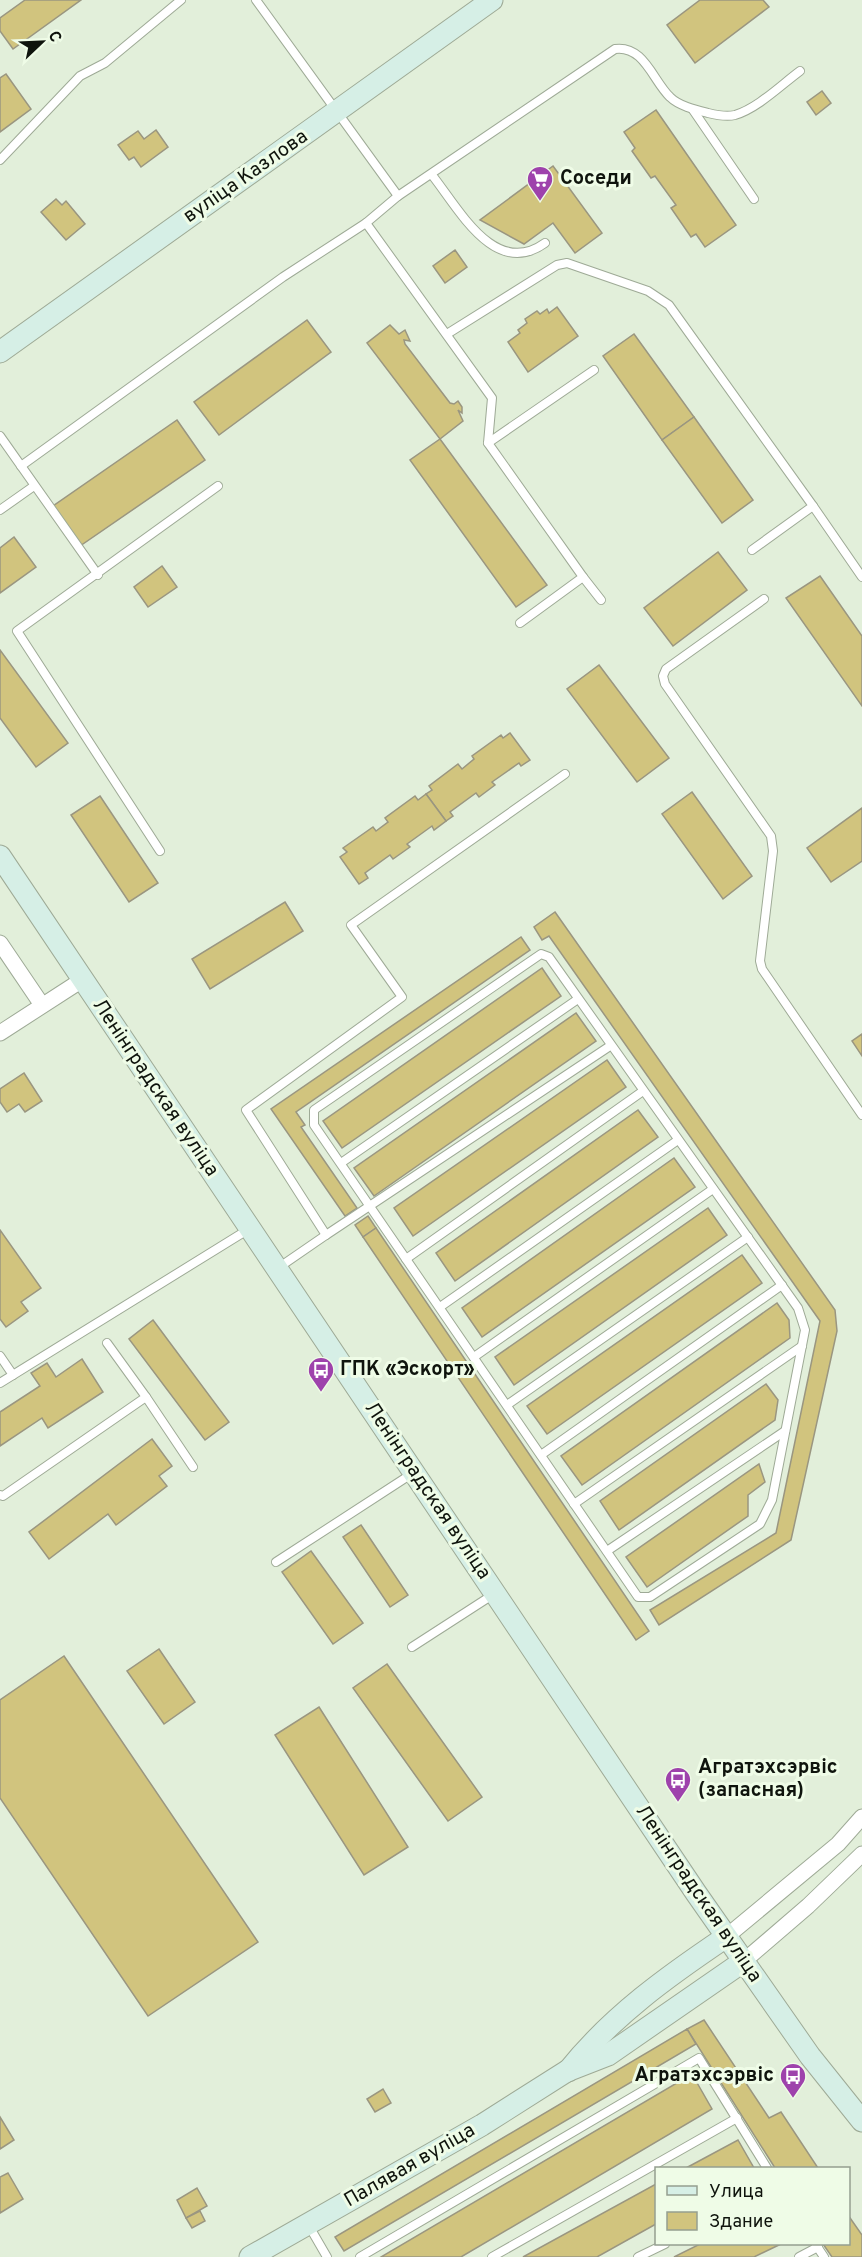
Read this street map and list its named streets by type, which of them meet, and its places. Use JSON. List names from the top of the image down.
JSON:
{
  "streets": {
    "main road": ["вуліца Казлова", "Ленінградская вуліца", "Палявая вуліца"]
  },
  "crossings": [
    ["Ленінградская вуліца", "Палявая вуліца"]
  ],
  "places": {
    "supermarket": ["Соседи"],
    "bus stop": ["ГПК «Эскорт»", "Агратэхсэрвіс (запасная)", "Агратэхсэрвіс"]
  },
  "legend": ["Улица", "Здание"],
  "north": "top right"
}
